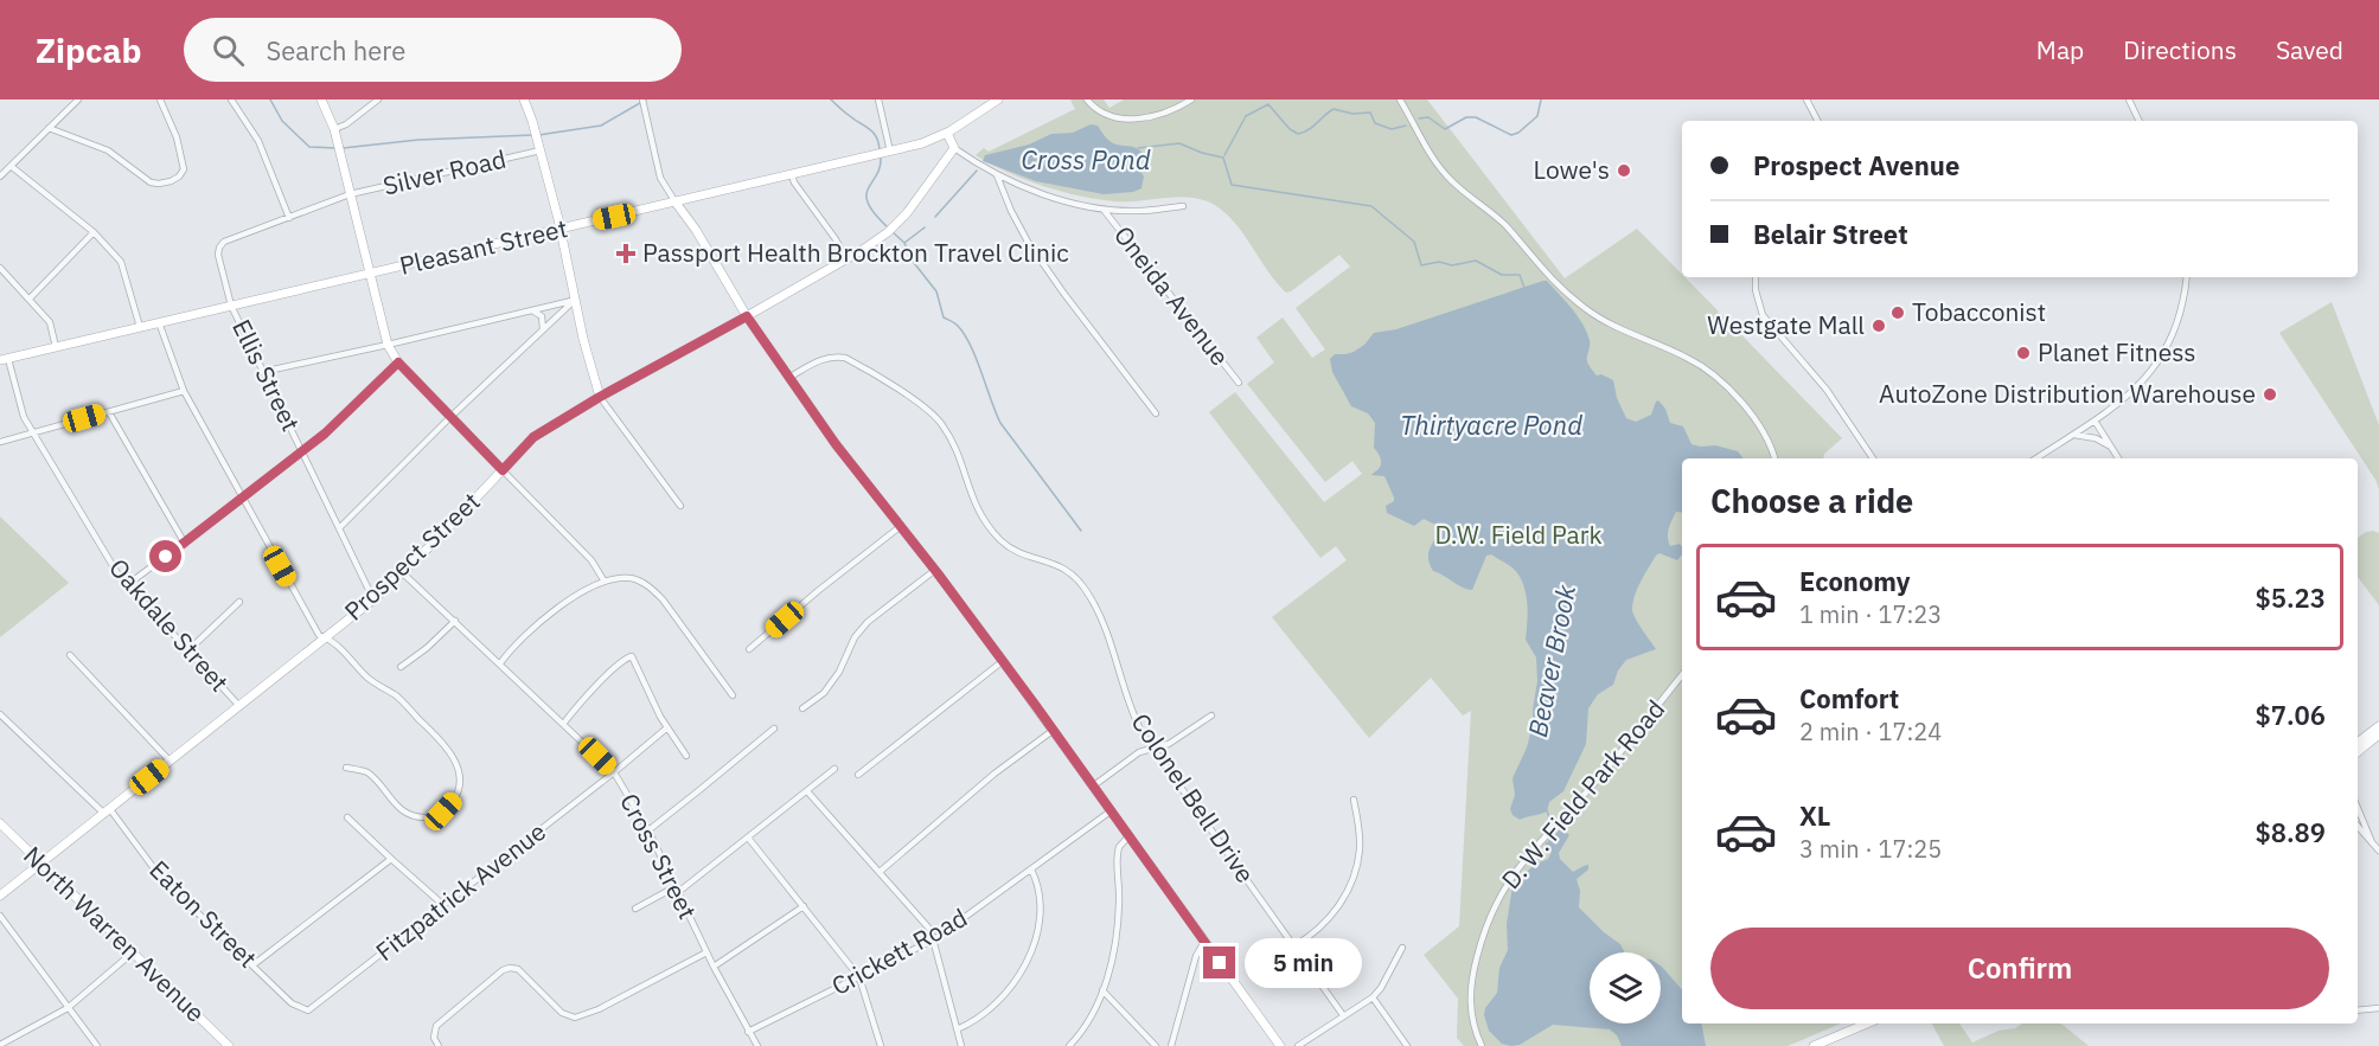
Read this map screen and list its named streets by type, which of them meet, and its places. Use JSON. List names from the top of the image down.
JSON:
{
  "streets": {
    "street": [
      "Silver Road",
      "Pleasant Street",
      "Oneida Avenue",
      "Ellis Street",
      "Prospect Street",
      "Oakdale Street",
      "D. W. Field Park Road",
      "Colonel Bell Drive",
      "Cross Street",
      "Fitzpatrick Avenue",
      "Eaton Street",
      "North Warren Avenue",
      "Crickett Road"
    ]
  },
  "crossings": [
    ["Silver Road", "Ellis Street"],
    ["Pleasant Street", "Ellis Street"],
    ["Pleasant Street", "Oakdale Street"],
    ["Ellis Street", "Prospect Street"],
    ["Prospect Street", "Oakdale Street"],
    ["Prospect Street", "Cross Street"],
    ["Prospect Street", "Eaton Street"],
    ["Prospect Street", "North Warren Avenue"],
    ["Cross Street", "Fitzpatrick Avenue"],
    ["Cross Street", "Crickett Road"],
    ["Fitzpatrick Avenue", "Eaton Street"]
  ],
  "water": ["Cross Pond", "Thirtyacre Pond", "Beaver Brook"],
  "parks": ["D.W. Field Park"],
  "places": {
    "other": [
      "Lowe's",
      "Tobacconist",
      "Westgate Mall",
      "Planet Fitness",
      "AutoZone Distribution Warehouse"
    ],
    "health": ["Passport Health Brockton Travel Clinic"]
  },
  "page": {
    "header": "Zipcab",
    "search": "Search here",
    "nav": ["Map", "Directions", "Saved"],
    "banner": ["Prospect Avenue", "Belair Street"],
    "heading": "Choose a ride",
    "list": [
      {
        "name": "Economy",
        "note": "1 min · 17:23",
        "value": "$5.23"
      },
      {
        "name": "Comfort",
        "note": "2 min · 17:24",
        "value": "$7.06"
      },
      {
        "name": "XL",
        "note": "3 min · 17:25",
        "value": "$8.89"
      }
    ],
    "buttons": "Confirm",
    "bubble": "5 min"
  }
}
